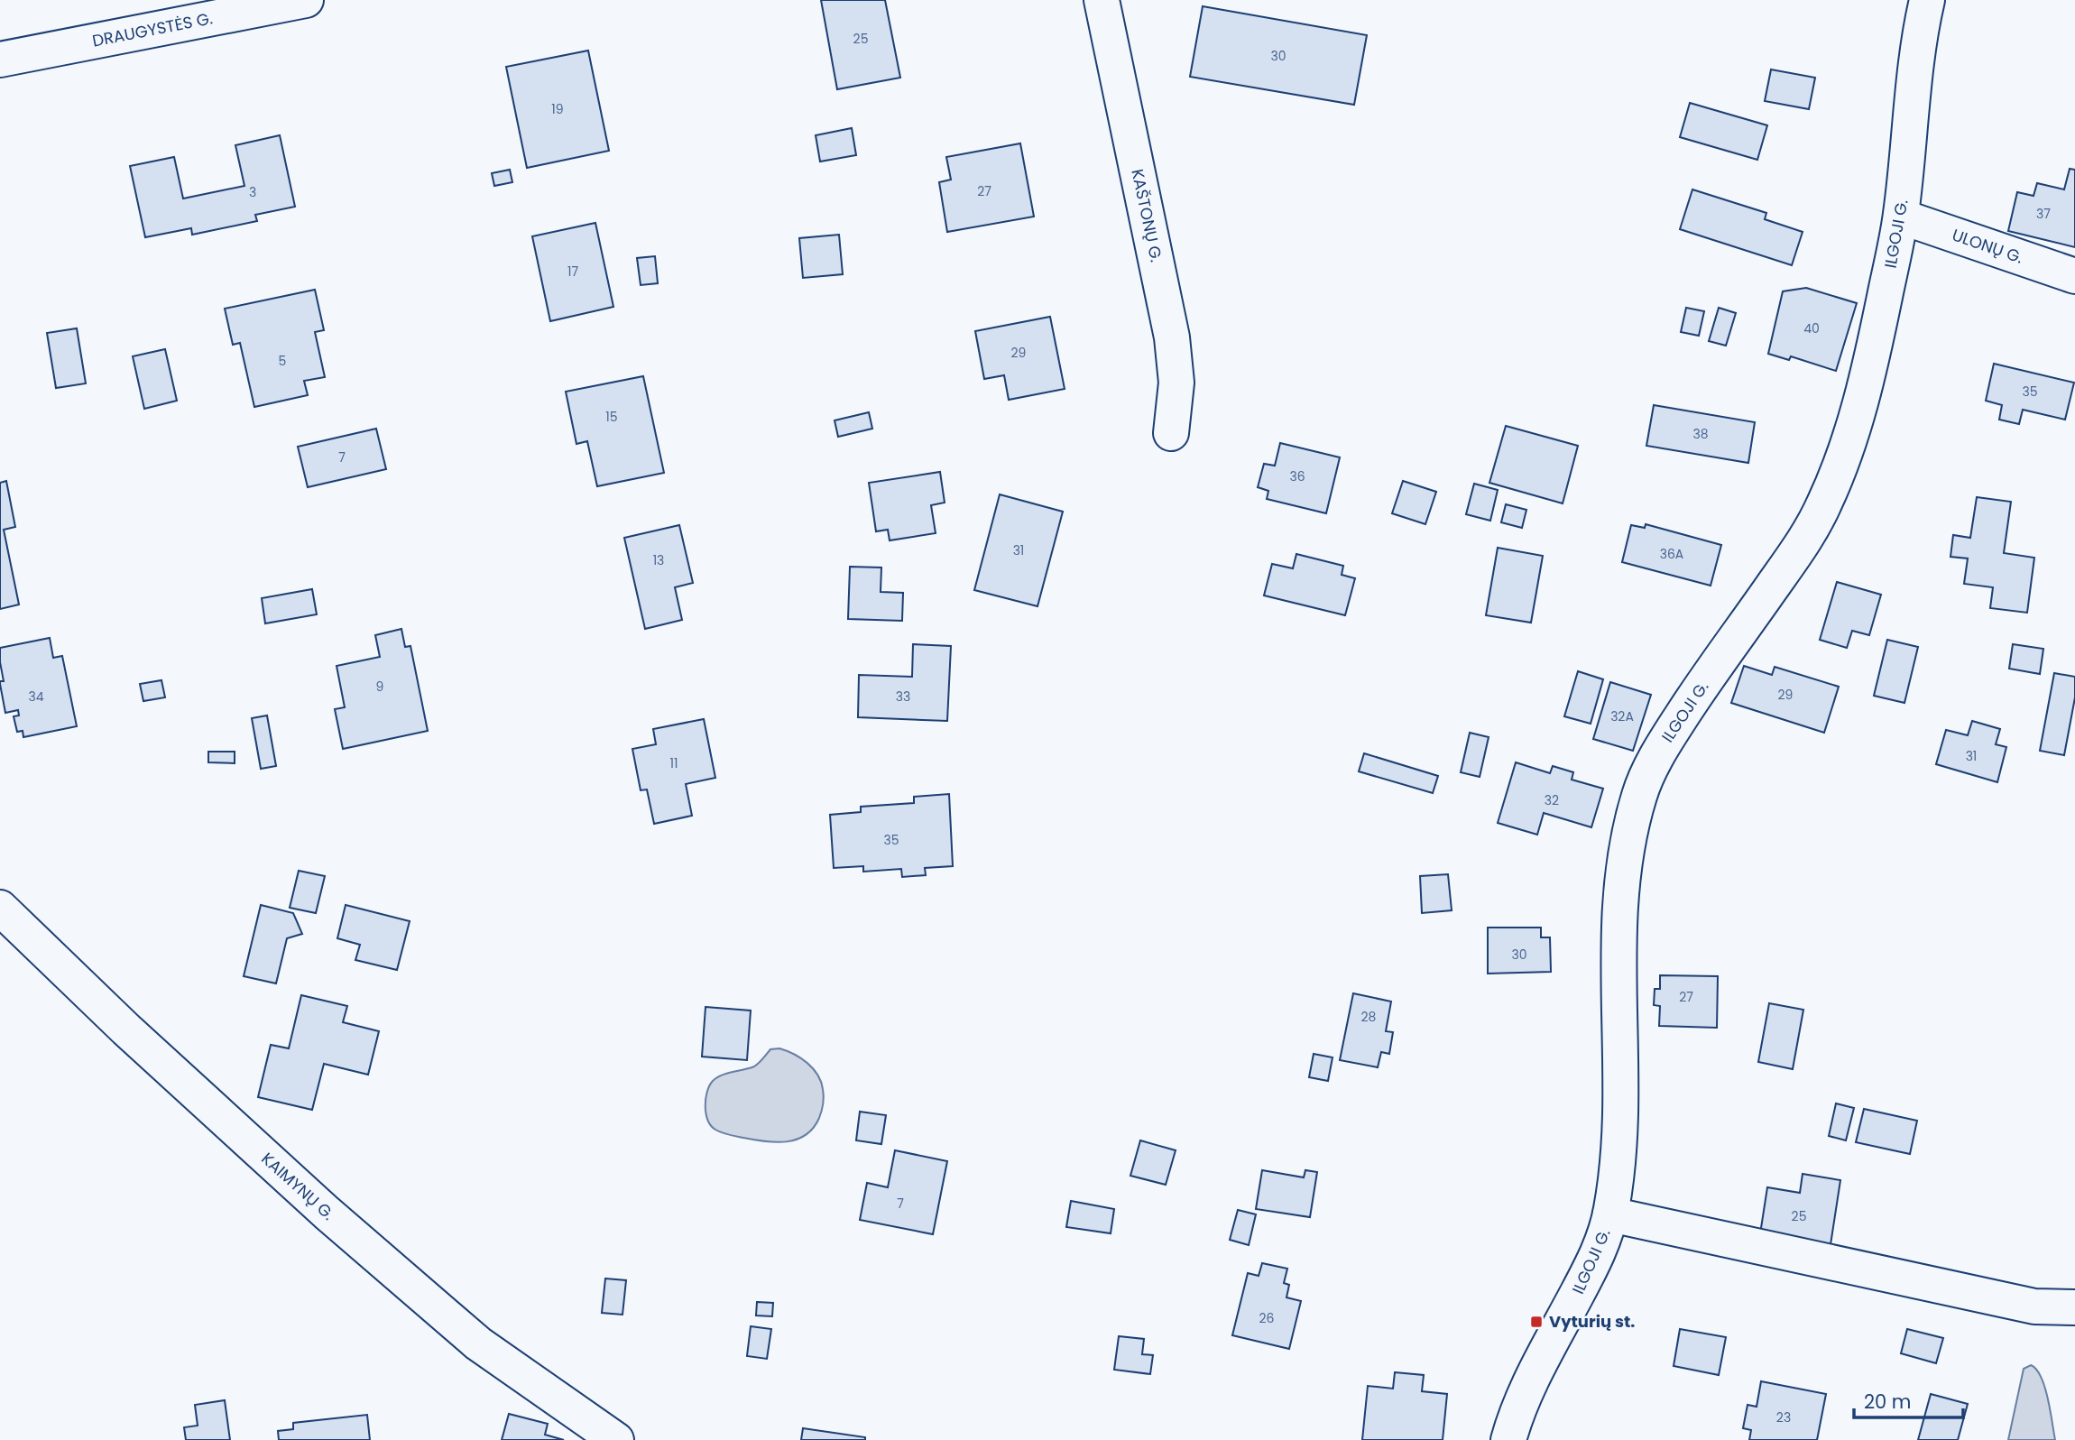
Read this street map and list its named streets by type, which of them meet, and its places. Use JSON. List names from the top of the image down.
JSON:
{
  "streets": {
    "street": [
      "DRAUGYSTĖS G.",
      "KAŠTONŲ G.",
      "ILGOJI G.",
      "ULONŲ G.",
      "KAIMYNŲ G."
    ]
  },
  "crossings": [
    ["ILGOJI G.", "ULONŲ G."]
  ],
  "places": {
    "transit": ["Vyturių st."]
  },
  "house_numbers": [
    "25",
    "30",
    "19",
    "27",
    "3",
    "37",
    "17",
    "40",
    "29",
    "5",
    "35",
    "15",
    "38",
    "7",
    "36",
    "31",
    "36A",
    "13",
    "9",
    "29",
    "34",
    "33",
    "32A",
    "31",
    "11",
    "32",
    "35",
    "30",
    "27",
    "28",
    "7",
    "25",
    "26",
    "23"
  ],
  "scale_bar": "20 m"
}
